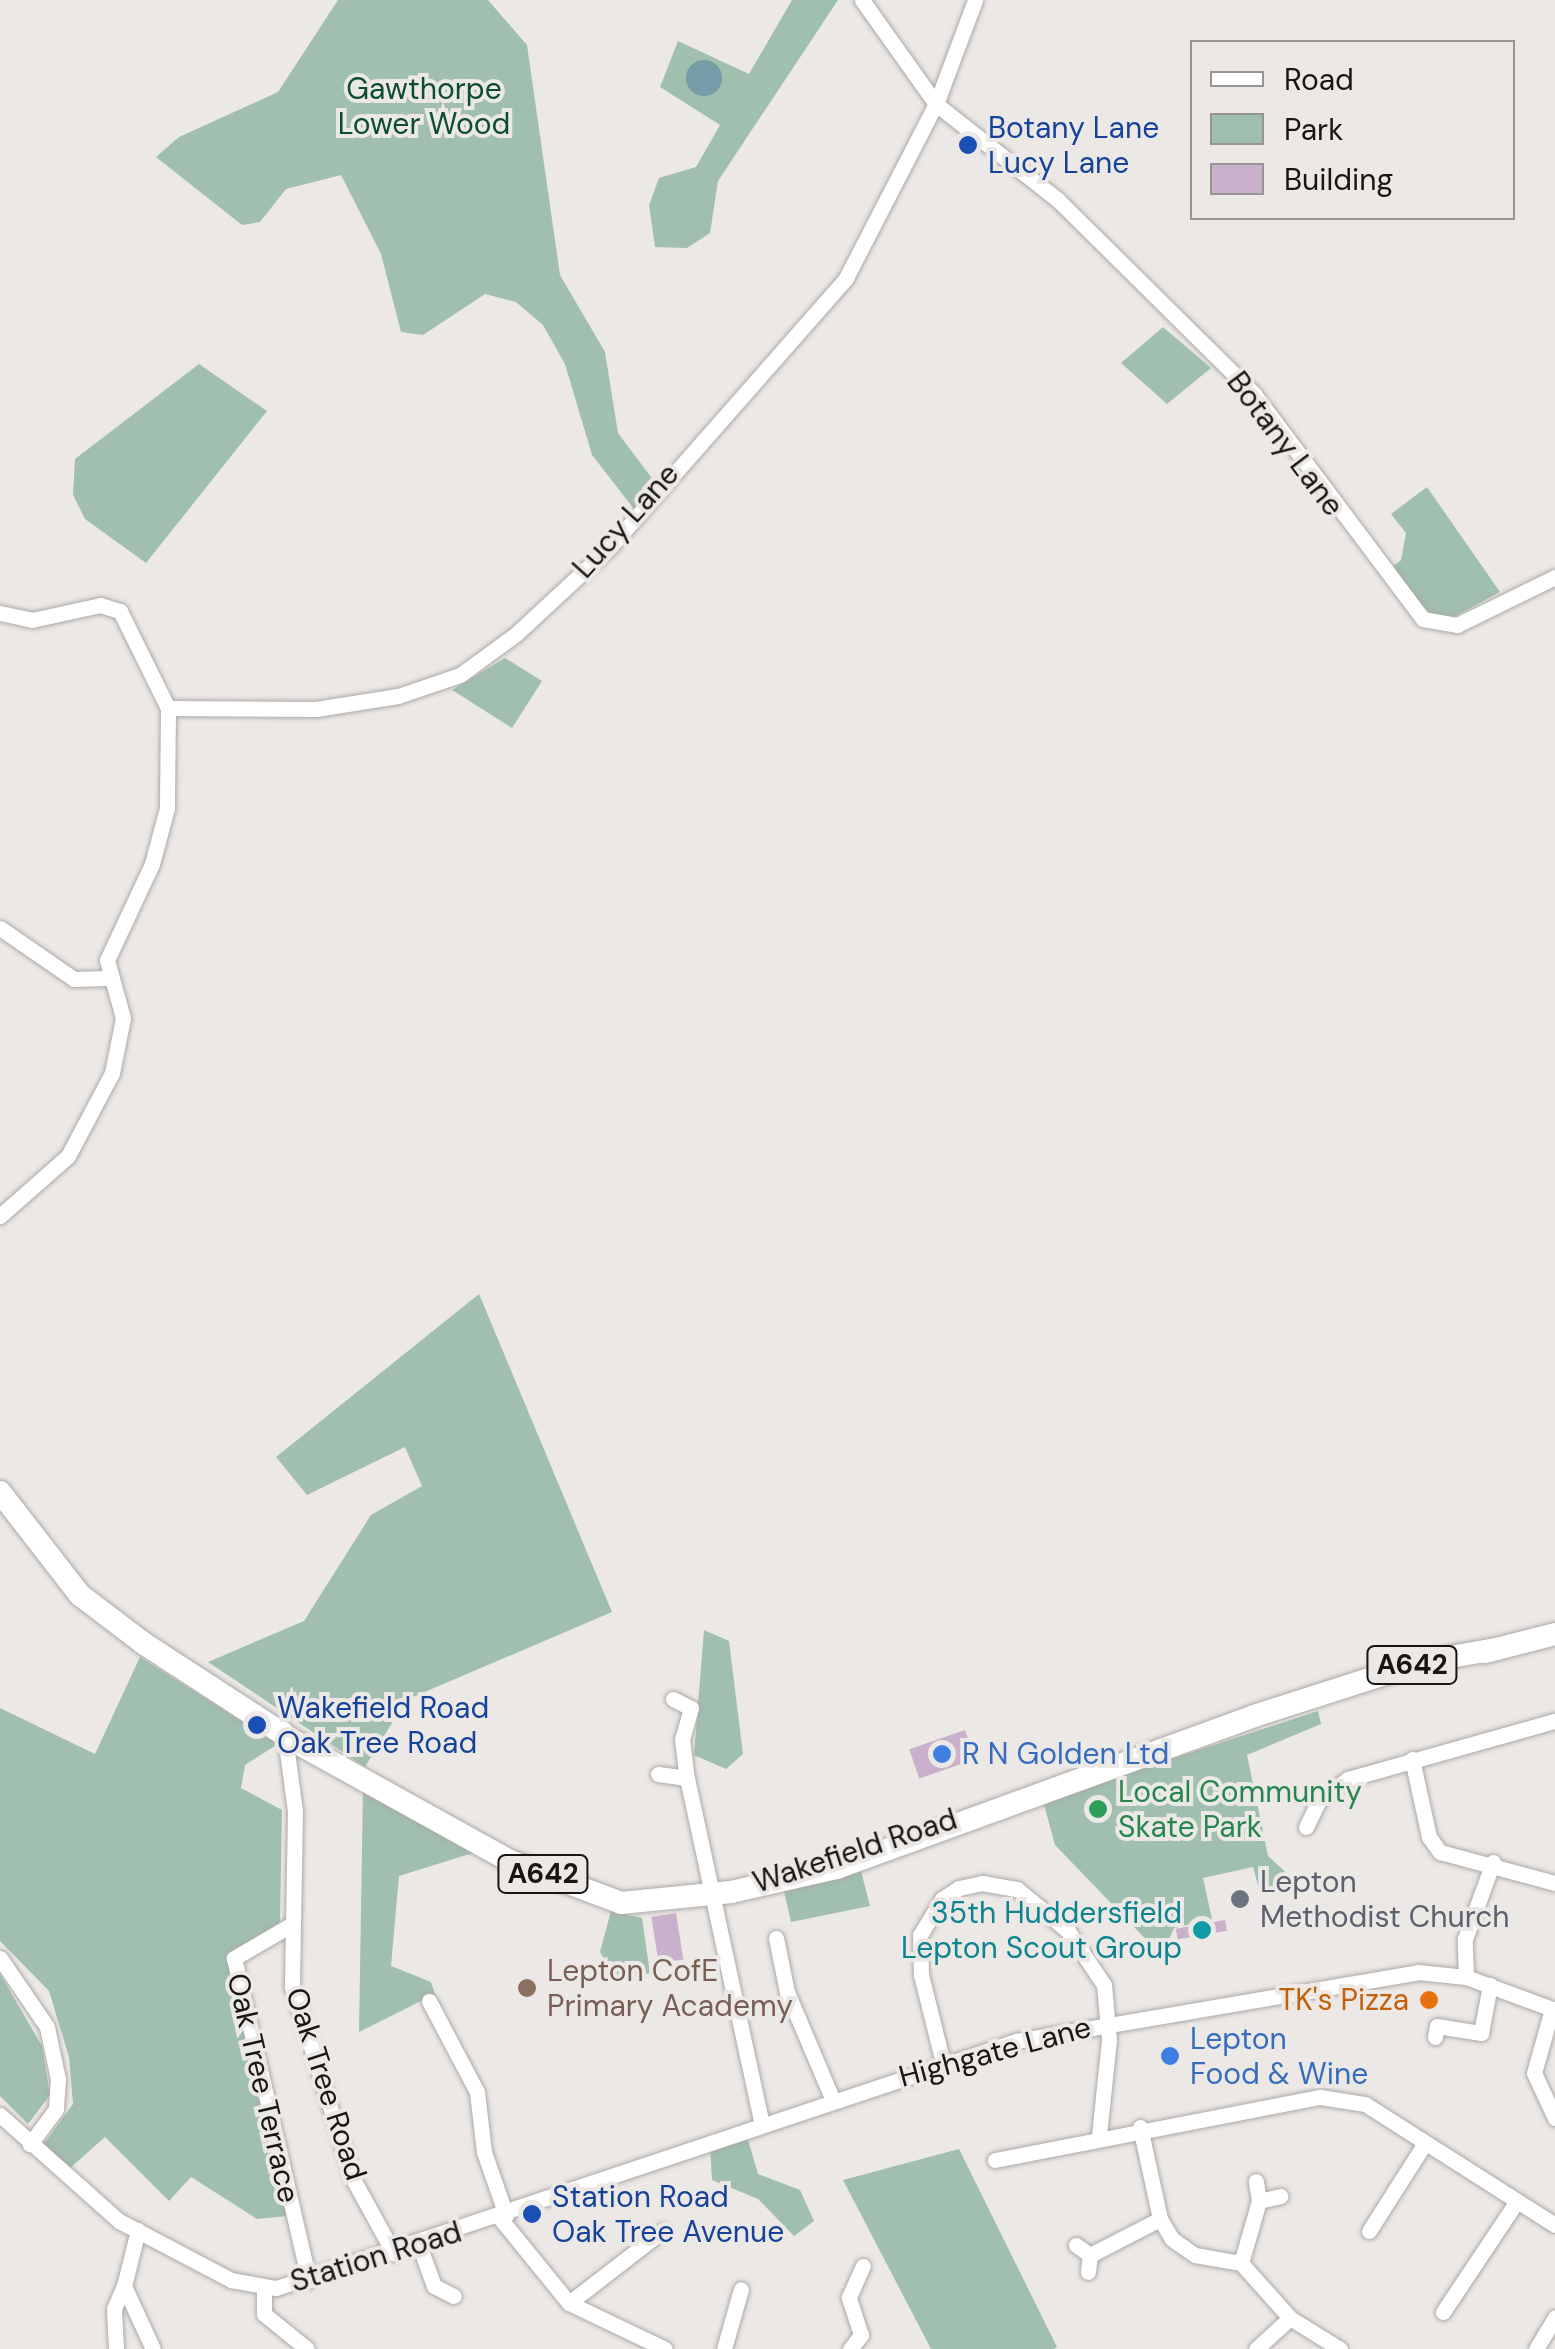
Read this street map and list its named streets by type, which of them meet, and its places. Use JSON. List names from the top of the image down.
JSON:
{
  "streets": {
    "highway": ["A642", "Wakefield Road"],
    "street": [
      "Botany Lane",
      "Lucy Lane",
      "Highgate Lane",
      "Oak Tree Road",
      "Oak Tree Terrace",
      "Station Road"
    ]
  },
  "crossings": [
    ["Botany Lane", "Lucy Lane"],
    ["Wakefield Road", "Oak Tree Road"],
    ["Highgate Lane", "Station Road"],
    ["Oak Tree Road", "Oak Tree Terrace"],
    ["Oak Tree Road", "Station Road"],
    ["Oak Tree Terrace", "Station Road"]
  ],
  "parks": ["Gawthorpe Lower Wood"],
  "places": [
    "Botany Lane Lucy Lane",
    "Wakefield Road Oak Tree Road",
    "R N Golden Ltd",
    "Local Community Skate Park",
    "Lepton Methodist Church",
    "35th Huddersfield Lepton Scout Group",
    "Lepton CofE Primary Academy",
    "TK's Pizza",
    "Lepton Food & Wine",
    "Station Road Oak Tree Avenue"
  ],
  "legend": ["Road", "Park", "Building"]
}
